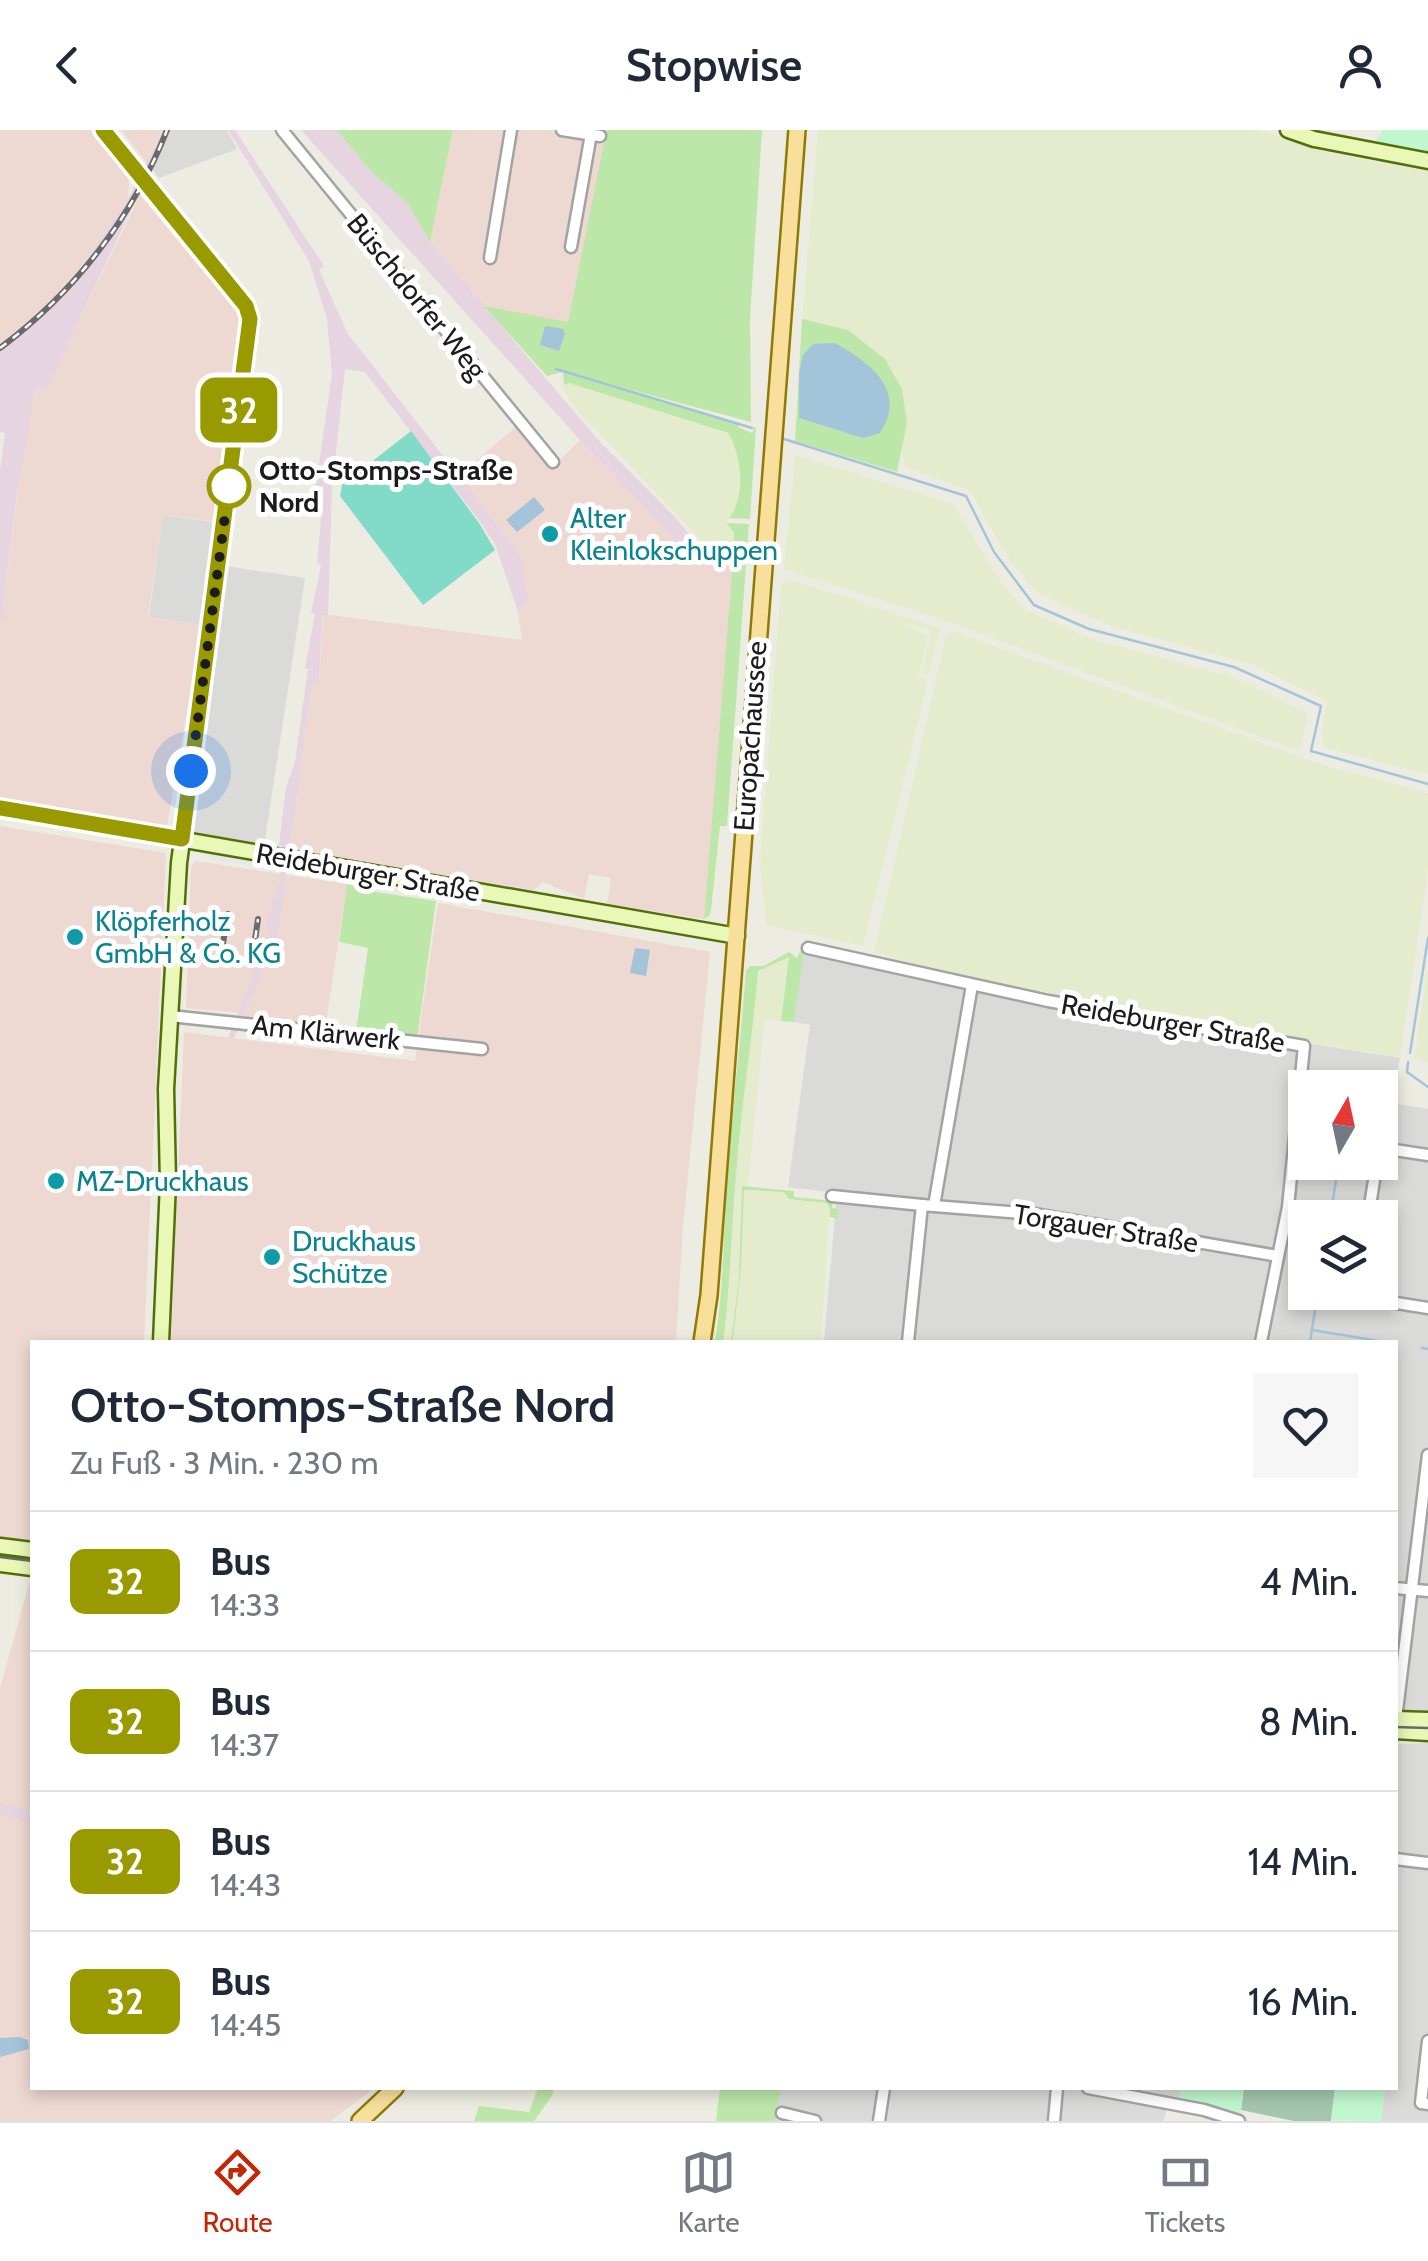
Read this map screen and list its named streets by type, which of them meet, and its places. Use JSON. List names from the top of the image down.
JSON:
{
  "streets": {
    "main road": ["Europachaussee"],
    "street": [
      "Büschdorfer Weg",
      "Reideburger Straße",
      "Am Klärwerk",
      "Torgauer Straße"
    ]
  },
  "crossings": [
    ["Europachaussee", "Reideburger Straße"],
    ["Reideburger Straße", "Torgauer Straße"]
  ],
  "places": [
    "Otto-Stomps-Straße Nord",
    "Alter Kleinlokschuppen",
    "Klöpferholz GmbH & Co. KG",
    "MZ-Druckhaus",
    "Druckhaus Schütze"
  ],
  "lines": ["bus line 32"],
  "north": "top",
  "page": {
    "header": "Stopwise",
    "on_map": "32",
    "heading": ["Otto-Stomps-Straße Nord", "Zu Fuß · 3 Min. · 230 m"],
    "list": [
      {
        "mark": "32",
        "name": "Bus",
        "note": "14:33",
        "value": "4 Min."
      },
      {
        "mark": "32",
        "name": "Bus",
        "note": "14:37",
        "value": "8 Min."
      },
      {
        "mark": "32",
        "name": "Bus",
        "note": "14:43",
        "value": "14 Min."
      },
      {
        "mark": "32",
        "name": "Bus",
        "note": "14:45",
        "value": "16 Min."
      }
    ],
    "tabs": ["Route", "Karte", "Tickets"]
  }
}
